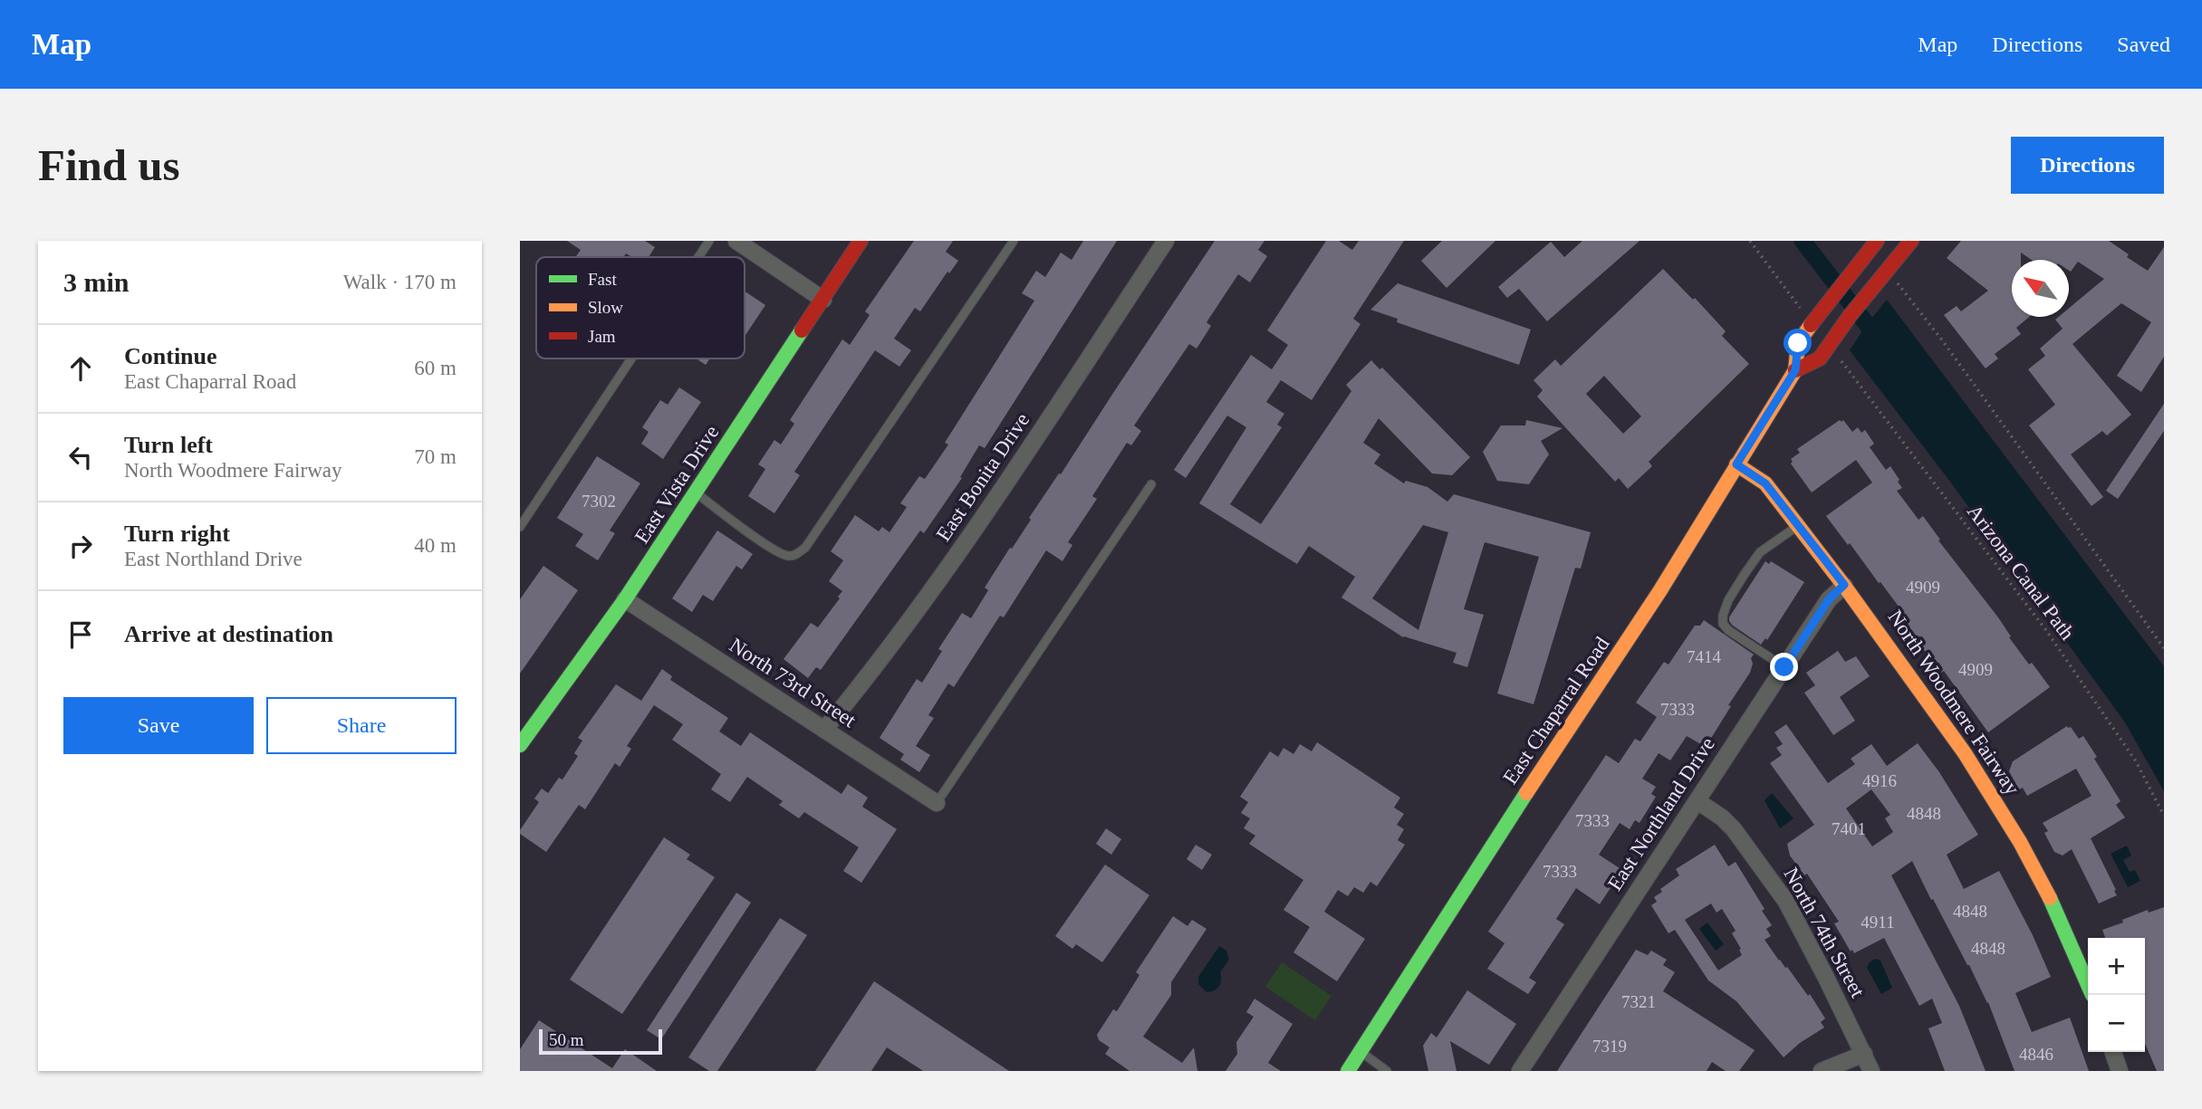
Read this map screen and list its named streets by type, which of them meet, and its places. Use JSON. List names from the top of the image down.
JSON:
{
  "streets": {
    "street": [
      "East Bonita Drive",
      "East Vista Drive",
      "North 73rd Street",
      "North Woodmere Fairway",
      "East Chaparral Road",
      "East Northland Drive",
      "North 74th Street"
    ],
    "path": ["Arizona Canal Path"]
  },
  "crossings": [
    ["East Bonita Drive", "North 73rd Street"],
    ["East Vista Drive", "North 73rd Street"],
    ["North Woodmere Fairway", "East Chaparral Road"],
    ["North Woodmere Fairway", "East Northland Drive"],
    ["East Northland Drive", "North 74th Street"]
  ],
  "house_numbers": [
    "7302",
    "4909",
    "7414",
    "4909",
    "7333",
    "4916",
    "4848",
    "7333",
    "7401",
    "7333",
    "4848",
    "4911",
    "4848",
    "7321",
    "7319",
    "4846"
  ],
  "legend": ["Fast", "Slow", "Jam"],
  "scale_bar": "50 m",
  "north": "top left",
  "page": {
    "header": "Map",
    "nav": ["Map", "Directions", "Saved"],
    "buttons": [
      "Directions",
      ["Save", "Share"]
    ],
    "title": "Find us",
    "heading": ["3 min", "Walk · 170 m"],
    "list": [
      ["Continue", "East Chaparral Road", "60 m"],
      ["Turn left", "North Woodmere Fairway", "70 m"],
      ["Turn right", "East Northland Drive", "40 m"],
      "Arrive at destination"
    ],
    "map_buttons": ["+", "−"],
    "scale": "50 m"
  }
}
